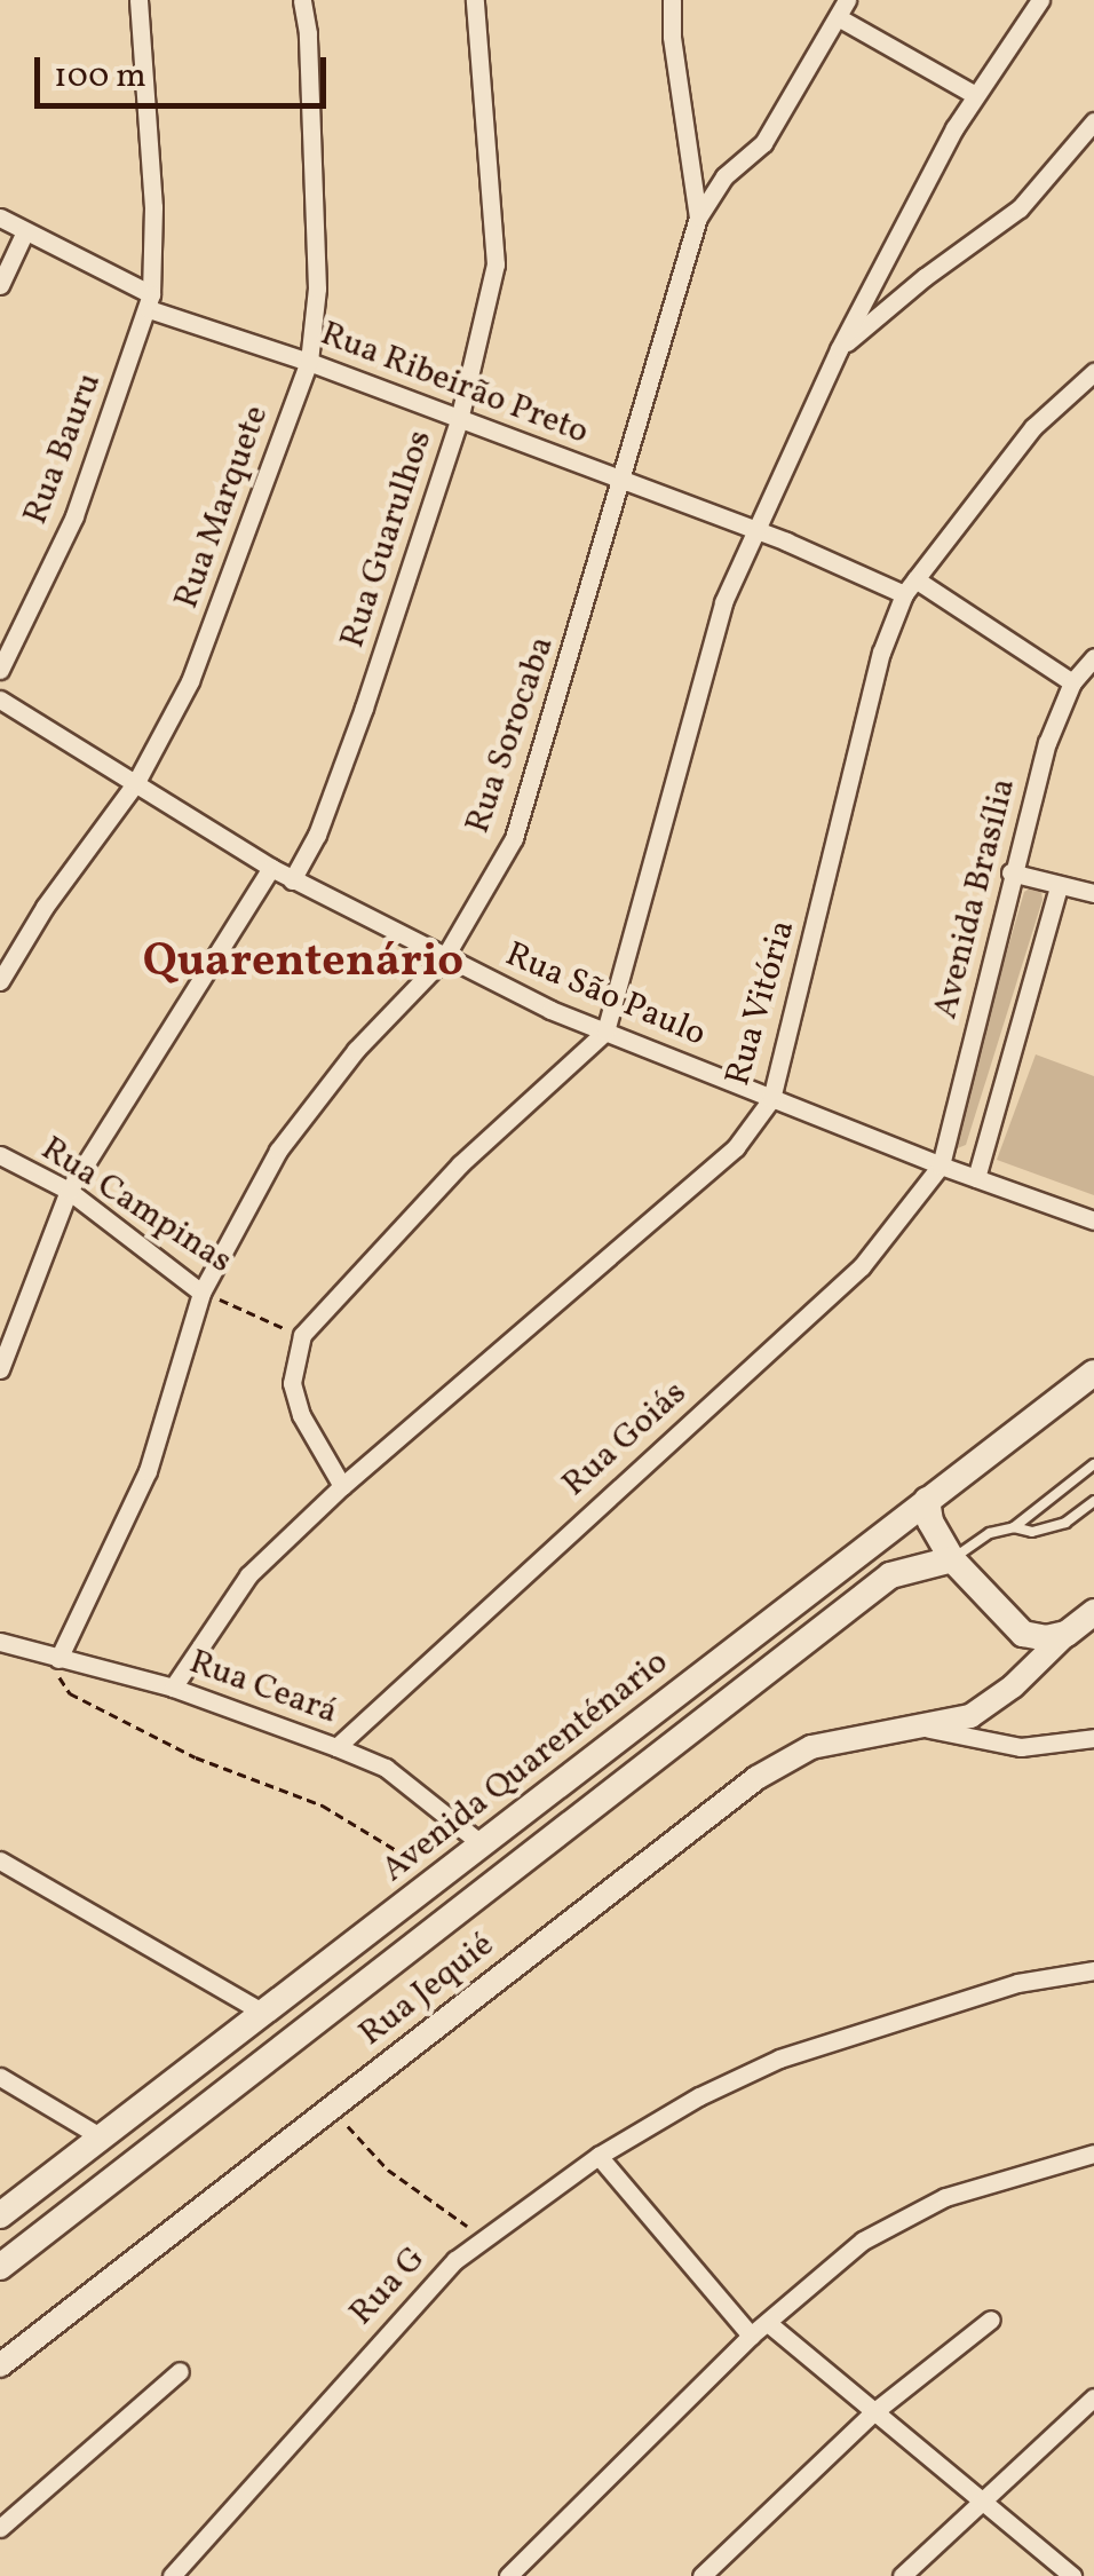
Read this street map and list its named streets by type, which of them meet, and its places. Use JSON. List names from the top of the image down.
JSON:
{
  "streets": {
    "main road": ["Avenida Quarenténario"],
    "street": [
      "Rua Ribeirão Preto",
      "Rua Bauru",
      "Rua Marquete",
      "Rua Guarulhos",
      "Rua Sorocaba",
      "Avenida Brasília",
      "Rua São Paulo",
      "Rua Vitória",
      "Rua Campinas",
      "Rua Goiás",
      "Rua Ceará",
      "Rua Jequié",
      "Rua G"
    ]
  },
  "crossings": [
    ["Rua Ribeirão Preto", "Rua Bauru"],
    ["Rua Ribeirão Preto", "Rua Marquete"],
    ["Rua Ribeirão Preto", "Rua Guarulhos"],
    ["Rua Ribeirão Preto", "Rua Sorocaba"],
    ["Rua Ribeirão Preto", "Avenida Brasília"],
    ["Rua Ribeirão Preto", "Rua Vitória"],
    ["Rua Marquete", "Rua São Paulo"],
    ["Rua Guarulhos", "Rua São Paulo"],
    ["Rua Sorocaba", "Rua São Paulo"],
    ["Rua Sorocaba", "Rua Campinas"],
    ["Rua Sorocaba", "Rua Ceará"],
    ["Avenida Brasília", "Rua São Paulo"],
    ["Avenida Brasília", "Rua Goiás"],
    ["Rua São Paulo", "Rua Vitória"],
    ["Rua São Paulo", "Rua Goiás"],
    ["Rua Vitória", "Rua Ceará"],
    ["Rua Goiás", "Rua Ceará"],
    ["Rua Ceará", "Avenida Quarenténario"]
  ],
  "districts": ["Quarentenário"],
  "scale_bar": "100 m"
}
